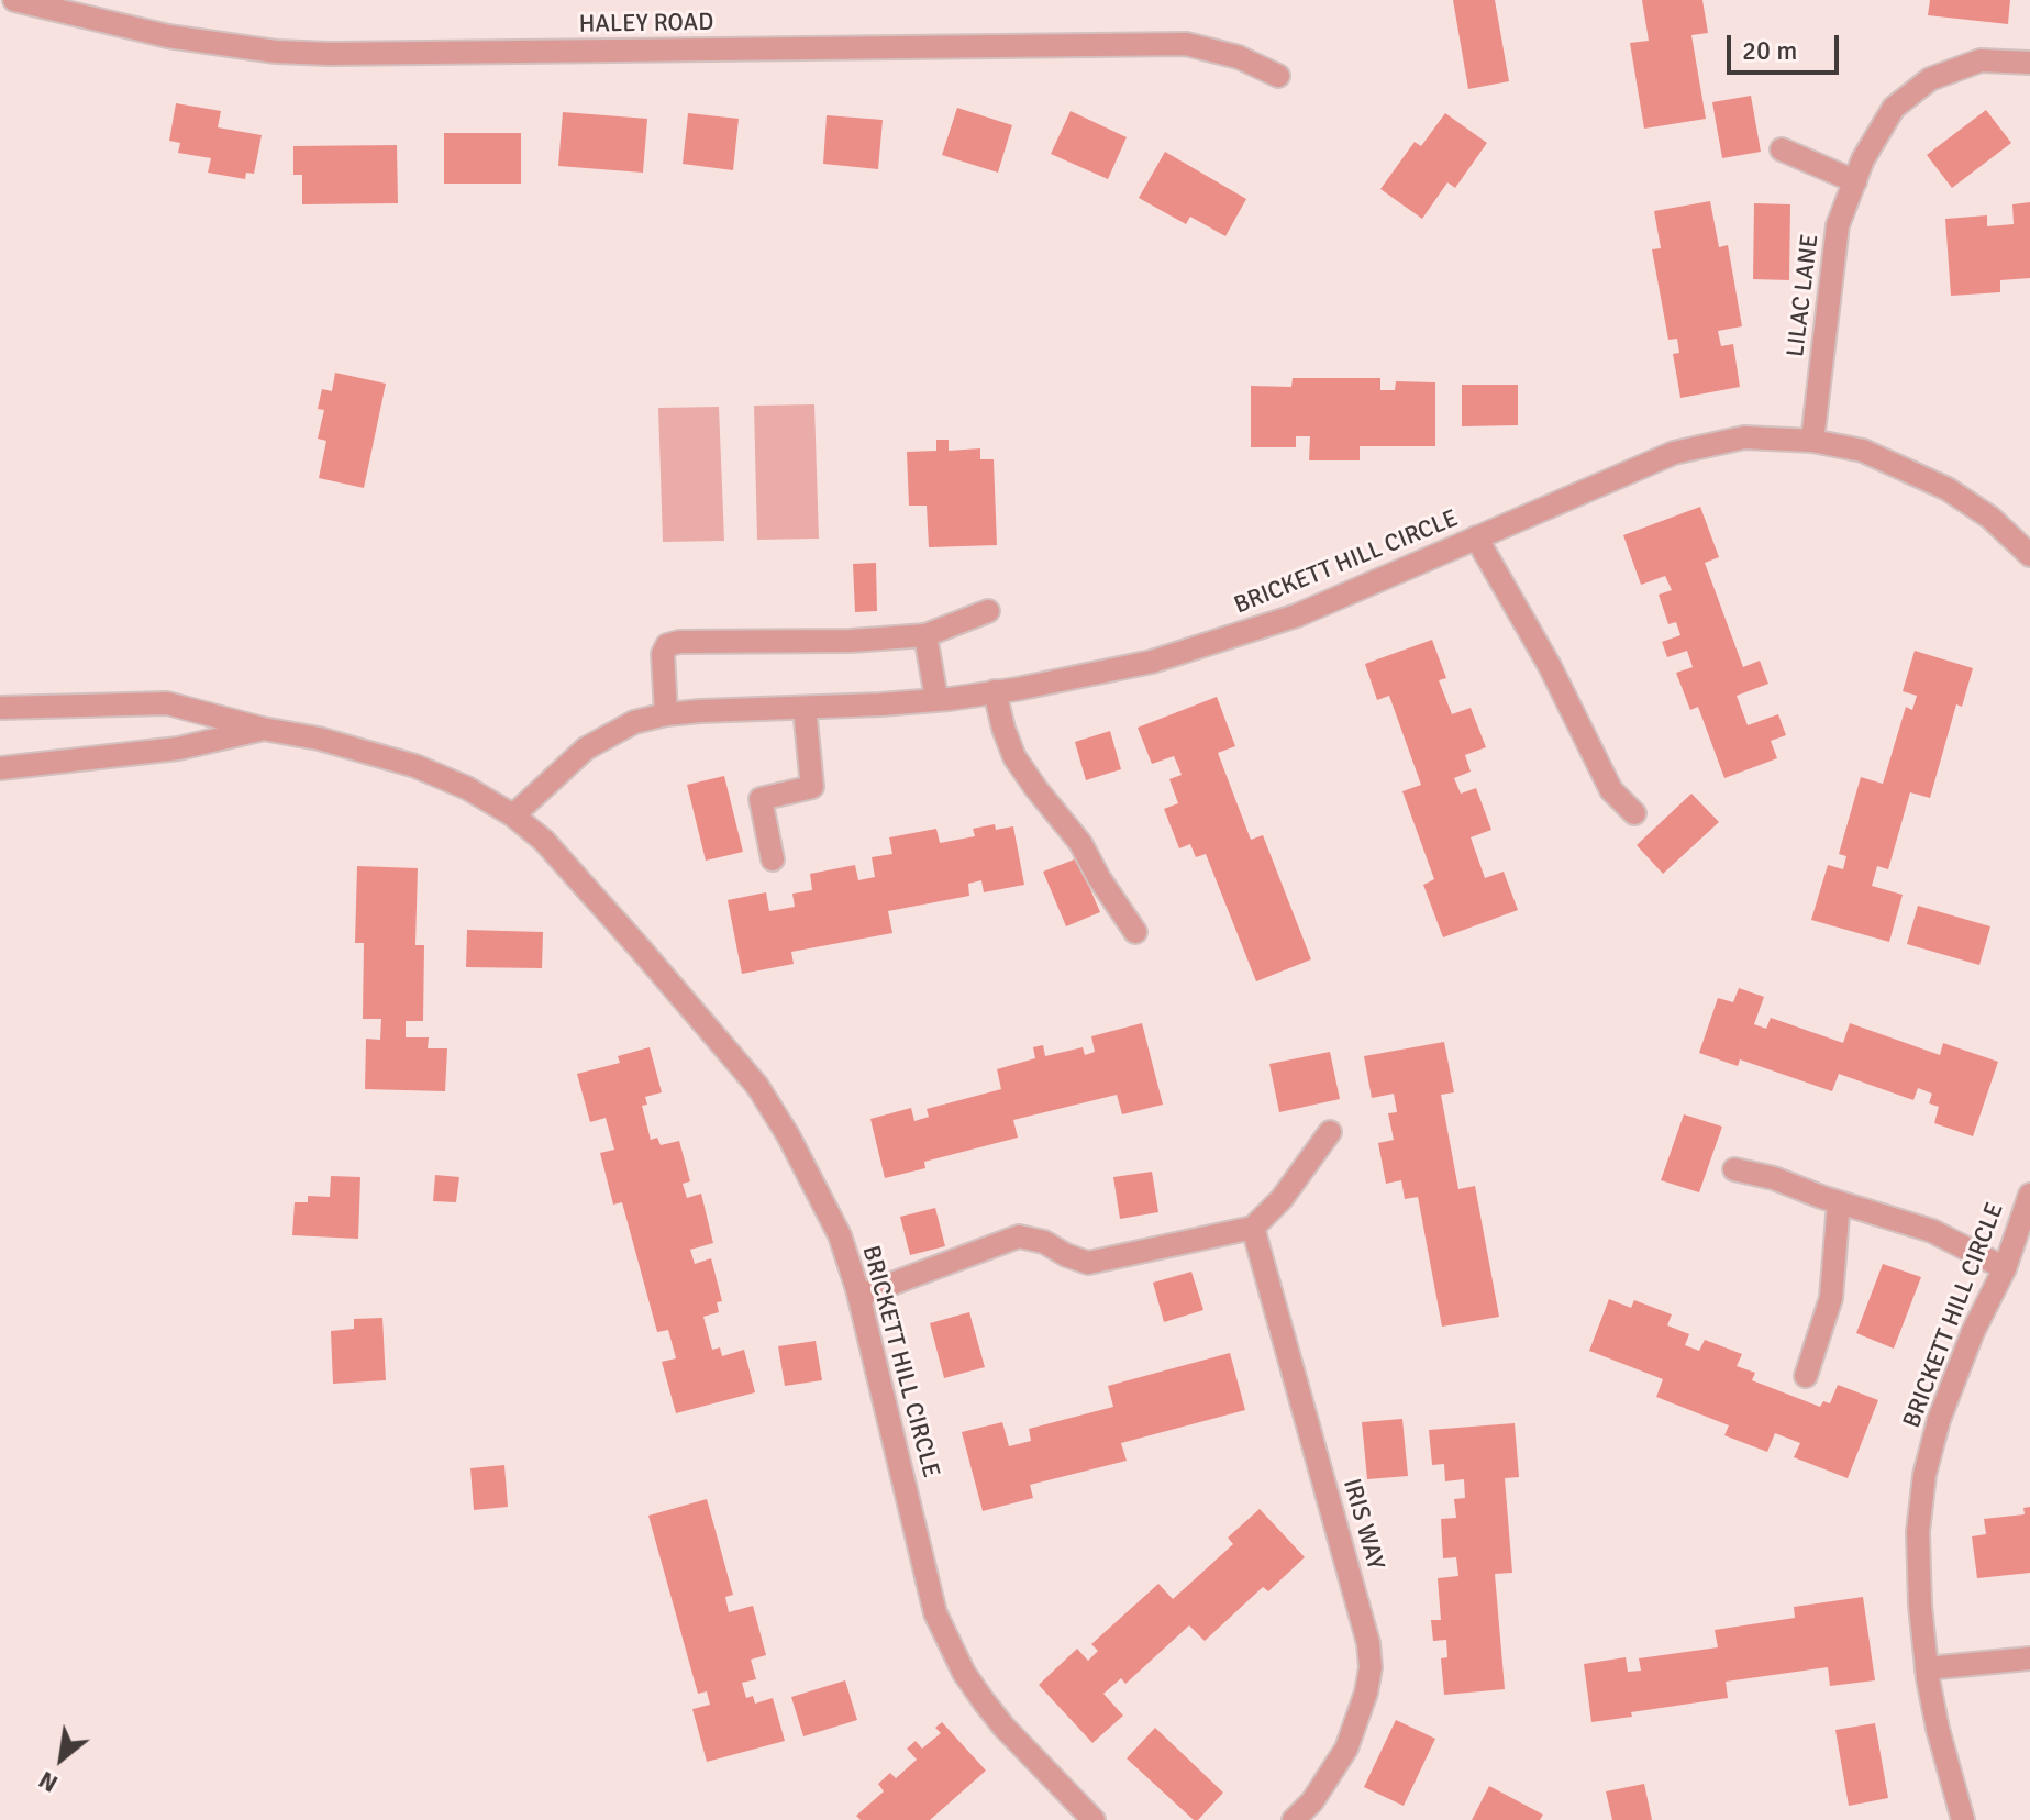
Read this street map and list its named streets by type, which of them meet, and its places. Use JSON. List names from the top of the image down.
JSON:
{
  "streets": {
    "street": [
      "HALEY ROAD",
      "LILAC LANE",
      "BRICKETT HILL CIRCLE",
      "IRIS WAY"
    ]
  },
  "crossings": [
    ["LILAC LANE", "BRICKETT HILL CIRCLE"]
  ],
  "scale_bar": "20 m",
  "north": "bottom left"
}
